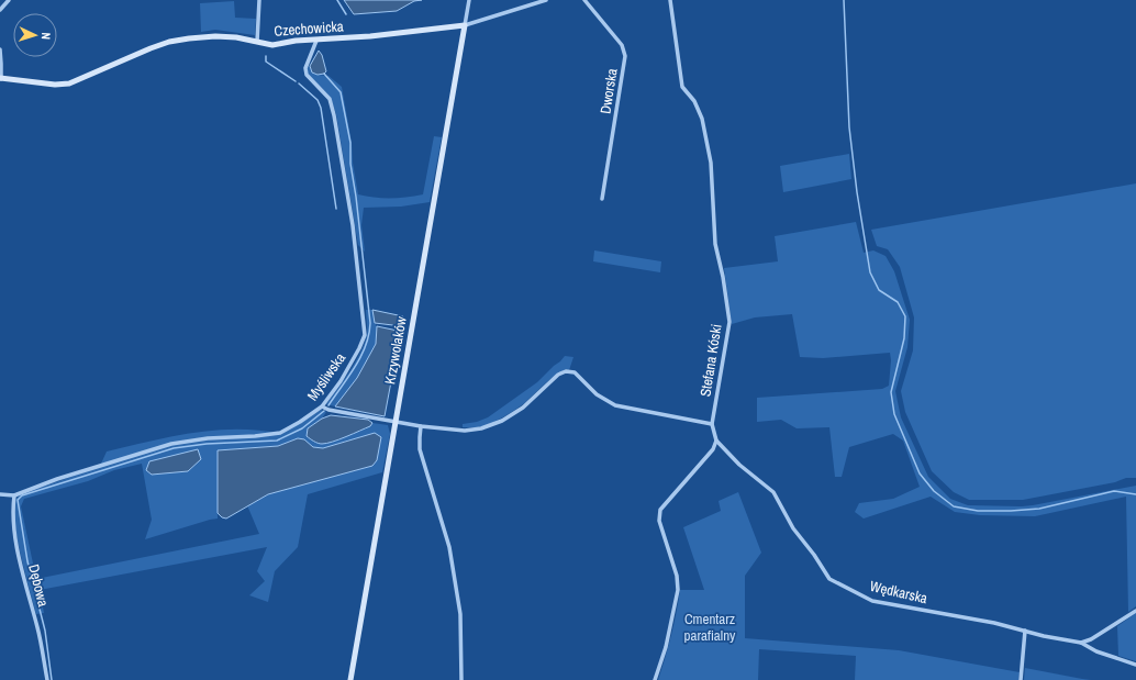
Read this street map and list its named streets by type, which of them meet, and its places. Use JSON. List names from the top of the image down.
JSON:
{
  "streets": {
    "street": [
      "Czechowicka",
      "Dworska",
      "Krzywolaków",
      "Stefana Kóski",
      "Myśliwska",
      "Dębowa",
      "Wędkarska"
    ]
  },
  "crossings": [
    ["Czechowicka", "Krzywolaków"],
    ["Czechowicka", "Myśliwska"],
    ["Stefana Kóski", "Wędkarska"],
    ["Myśliwska", "Dębowa"]
  ],
  "parks": ["Cmentarz parafialny"],
  "north": "right"
}
